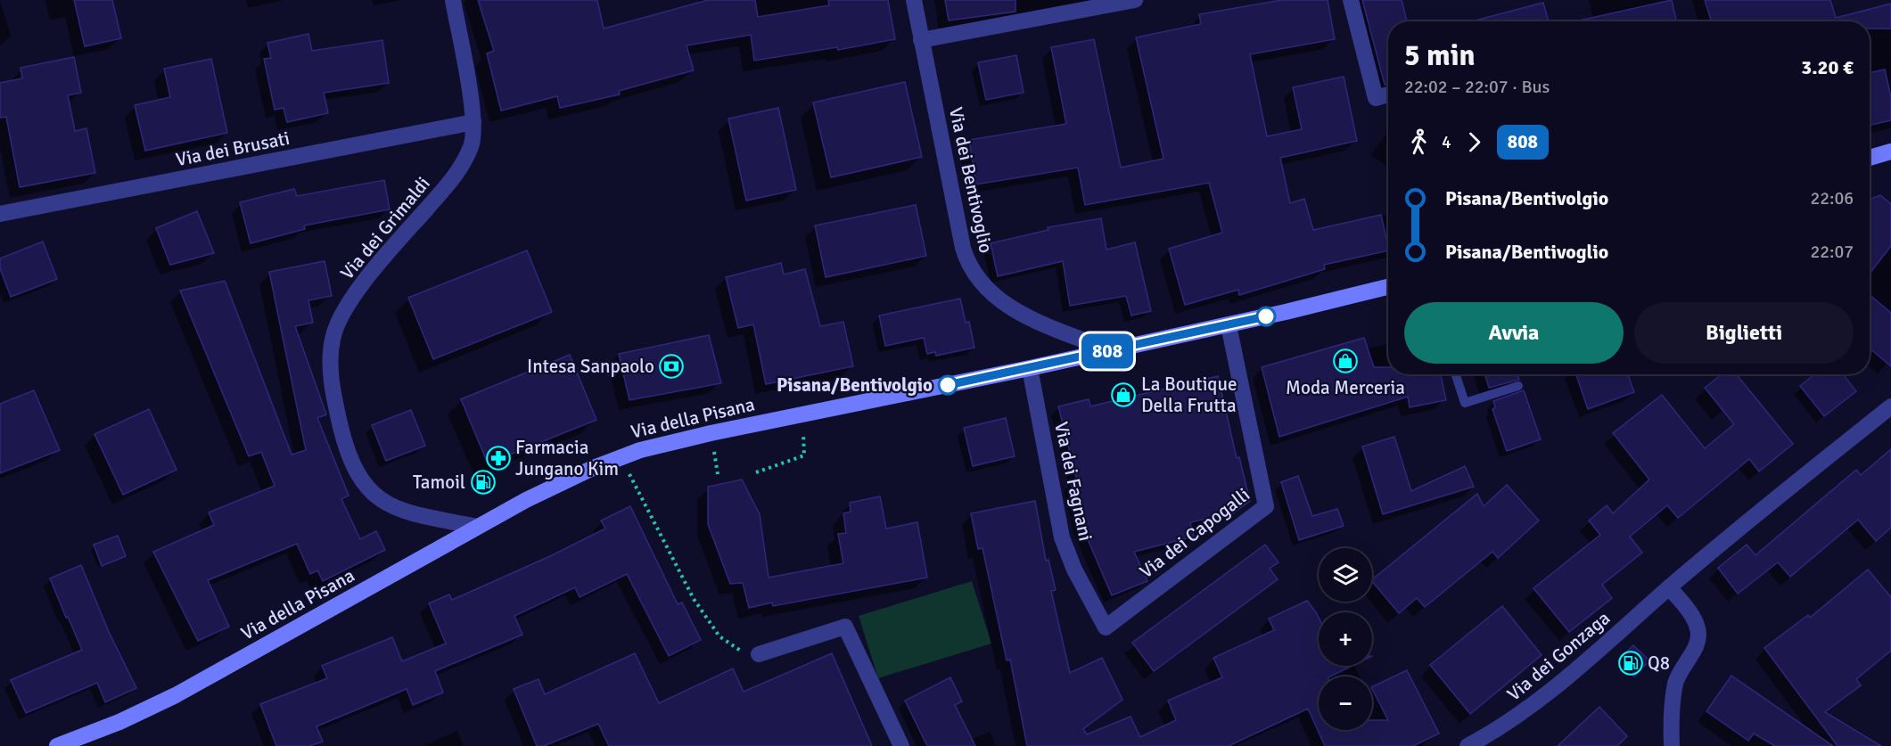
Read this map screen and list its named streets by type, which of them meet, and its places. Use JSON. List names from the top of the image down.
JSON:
{
  "streets": {
    "main road": ["Via della Pisana"],
    "street": [
      "Via dei Brusati",
      "Via dei Bentivoglio",
      "Via dei Grimaldi",
      "Via dei Fagnani",
      "Via dei Capogalli",
      "Via dei Gonzaga"
    ]
  },
  "crossings": [
    ["Via dei Brusati", "Via dei Grimaldi"],
    ["Via dei Bentivoglio", "Via della Pisana"],
    ["Via dei Grimaldi", "Via della Pisana"],
    ["Via della Pisana", "Via dei Fagnani"],
    ["Via della Pisana", "Via dei Capogalli"],
    ["Via dei Fagnani", "Via dei Capogalli"]
  ],
  "places": {
    "shop": ["Moda Merceria", "La Boutique Della Frutta"],
    "bank": ["Intesa Sanpaolo"],
    "other": ["Pisana/Bentivolgio"],
    "pharmacy": ["Farmacia Jungano Kim"],
    "fuel station": ["Tamoil", "Q8"]
  },
  "lines": ["bus line 808"],
  "page": {
    "on_map": "808",
    "heading": ["5 min", "22:02 – 22:07 · Bus", "3.20 €"],
    "legs": ["4", "808"],
    "list": [
      {
        "name": "Pisana/Bentivolgio",
        "value": "22:06"
      },
      {
        "name": "Pisana/Bentivoglio",
        "value": "22:07"
      }
    ],
    "buttons": ["Avvia", "Biglietti"],
    "map_buttons": ["+", "−"]
  }
}
